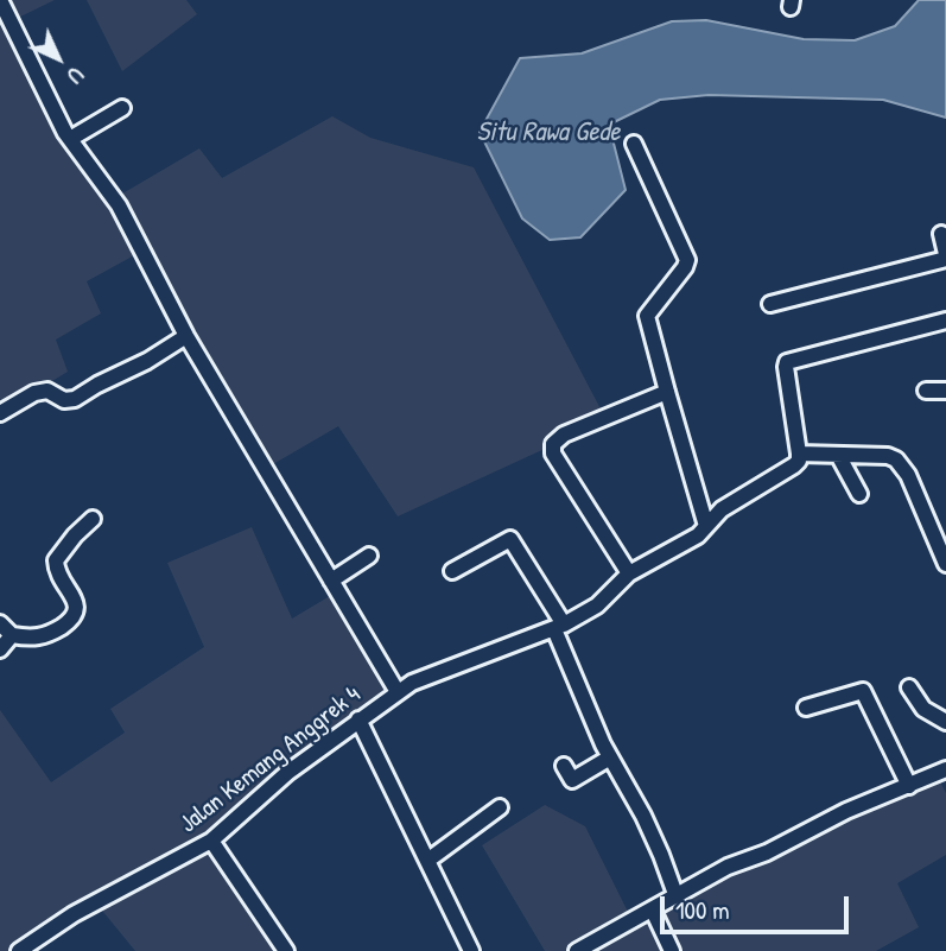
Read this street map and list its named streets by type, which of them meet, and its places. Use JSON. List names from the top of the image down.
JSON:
{
  "streets": {
    "street": ["Jalan Kemang Anggrek 4"]
  },
  "water": ["Situ Rawa Gede"],
  "scale_bar": "100 m",
  "north": "bottom right"
}
